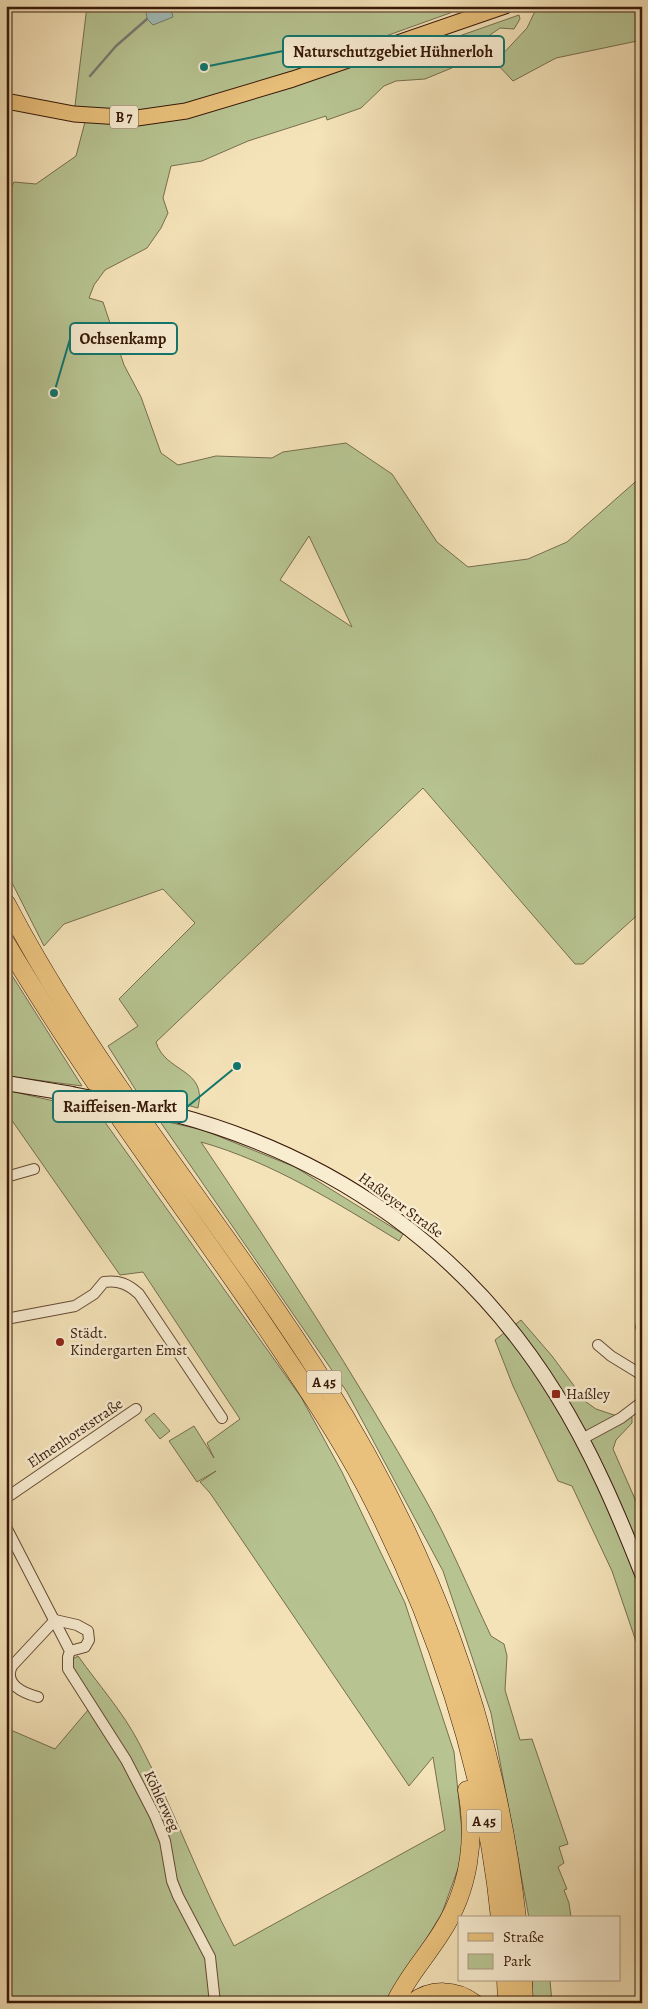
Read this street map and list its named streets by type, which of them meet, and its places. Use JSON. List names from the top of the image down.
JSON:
{
  "streets": {
    "highway": ["A 45"],
    "main road": ["B 7", "Haßleyer Straße"],
    "street": ["Elmenhorststraße", "Köhlerweg"]
  },
  "places": {
    "other": [
      "Naturschutzgebiet Hühnerloh",
      "Ochsenkamp",
      "Raiffeisen-Markt",
      "Städt. Kindergarten Emst"
    ],
    "transit": ["Haßley"]
  },
  "legend": ["Straße", "Park"]
}
